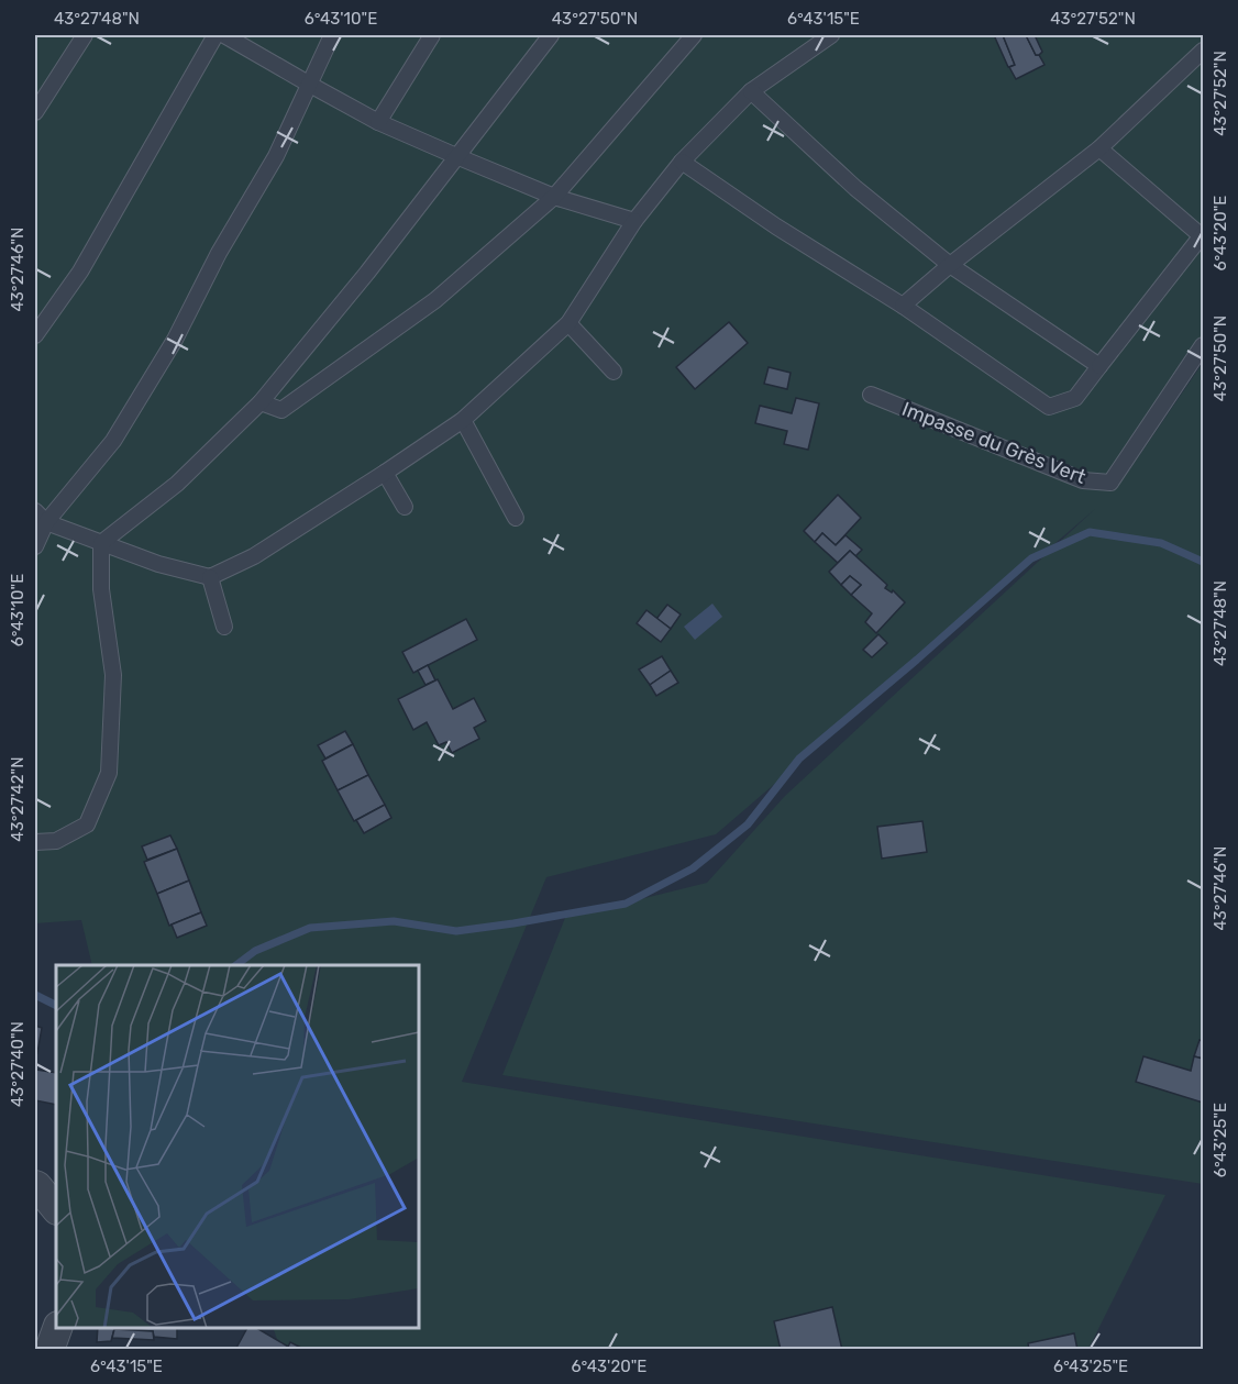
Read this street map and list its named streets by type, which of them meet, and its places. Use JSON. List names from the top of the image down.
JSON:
{
  "streets": {
    "lane": ["Impasse du Grès Vert"]
  },
  "coordinates": [
    "43°27'48\"N",
    "6°43'10\"E",
    "43°27'50\"N",
    "6°43'15\"E",
    "43°27'52\"N",
    "6°43'20\"E",
    "43°27'46\"N",
    "43°27'42\"N",
    "43°27'40\"N",
    "6°43'25\"E"
  ]
}
